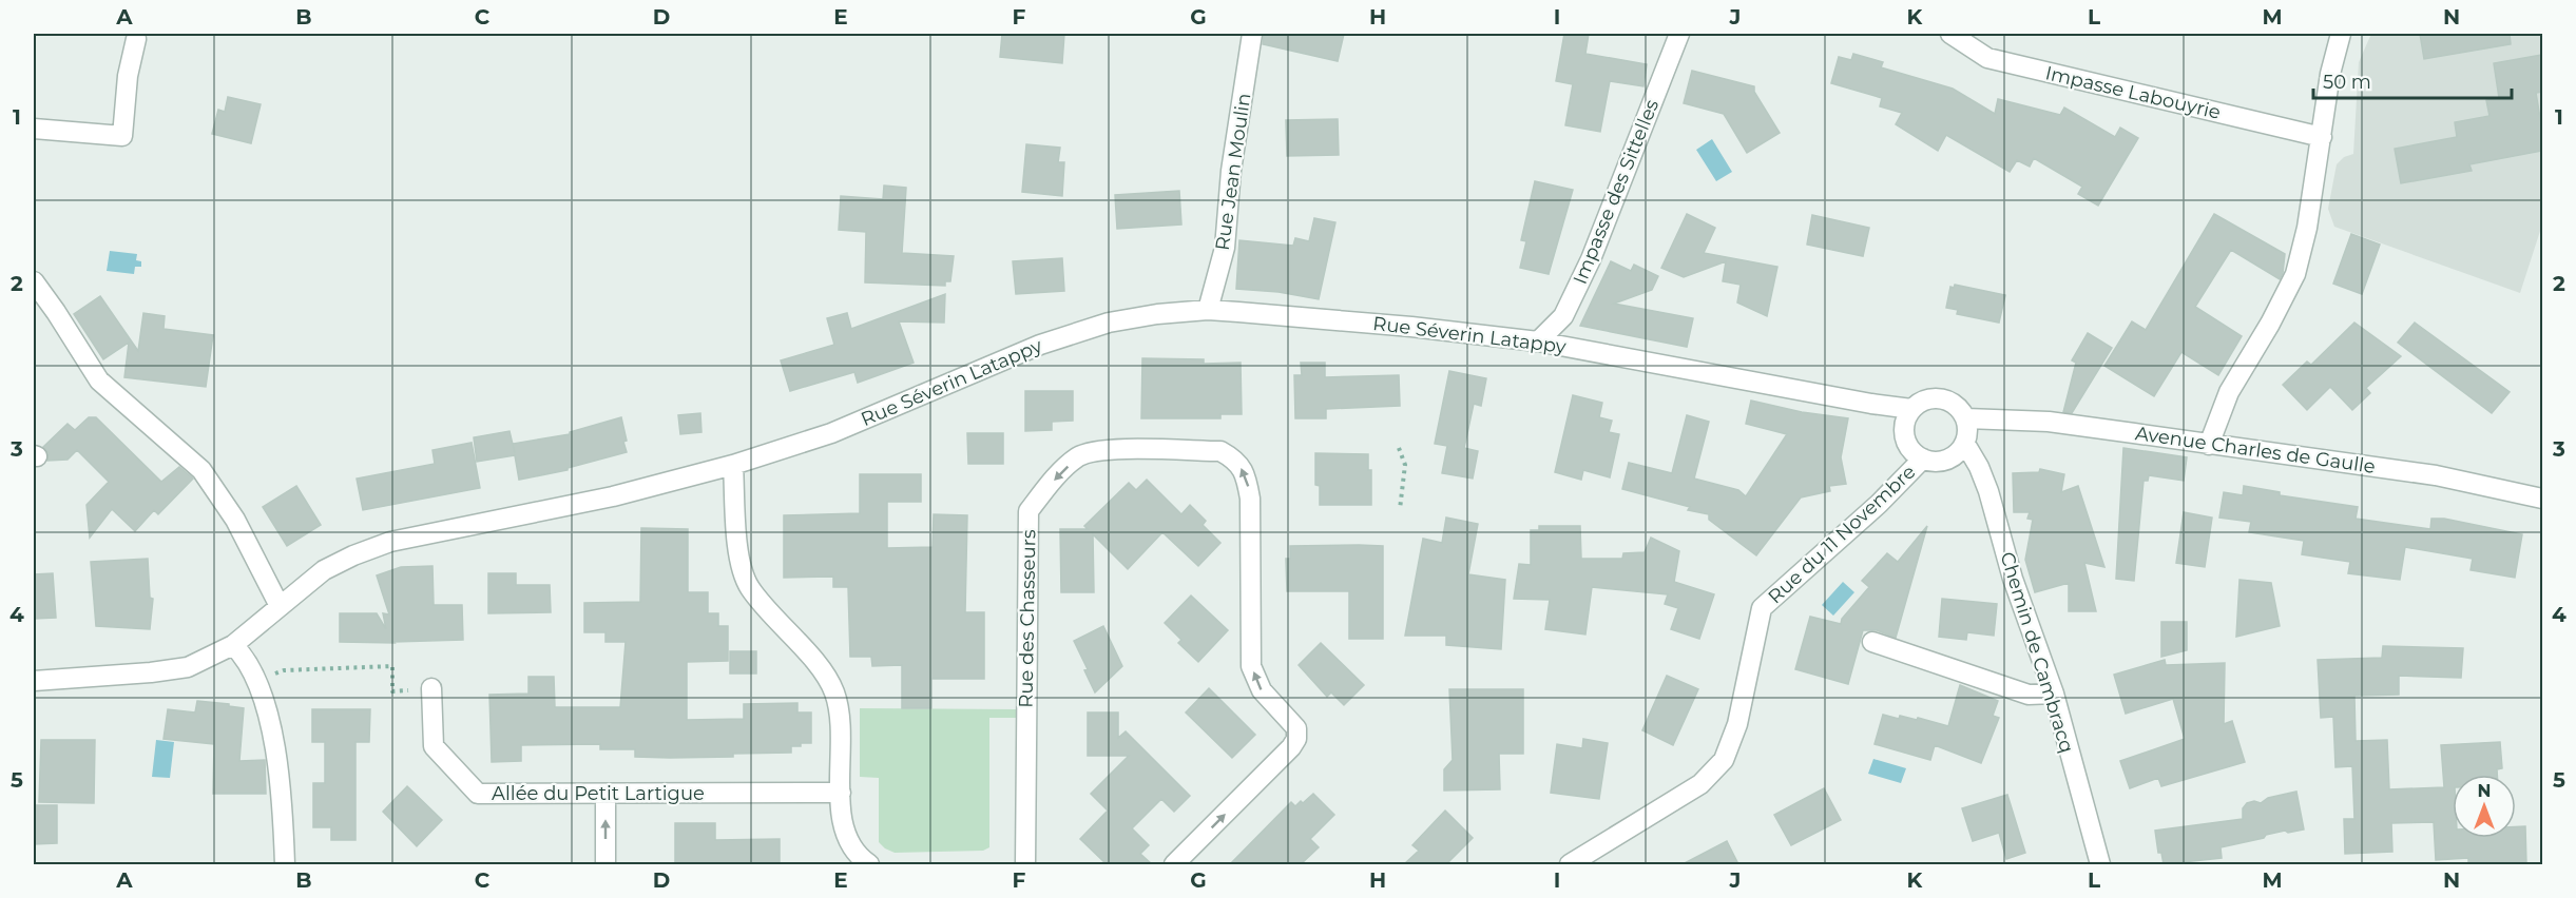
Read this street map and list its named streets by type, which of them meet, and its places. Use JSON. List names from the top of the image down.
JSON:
{
  "streets": {
    "street": [
      "Impasse Labouyrie",
      "Rue Jean Moulin",
      "Impasse des Sittelles",
      "Rue Séverin Latappy",
      "Avenue Charles de Gaulle",
      "Rue du 11 Novembre",
      "Rue des Chasseurs",
      "Chemin de Cambracq",
      "Allée du Petit Lartigue"
    ]
  },
  "crossings": [
    ["Rue Jean Moulin", "Rue Séverin Latappy"],
    ["Impasse des Sittelles", "Rue Séverin Latappy"],
    ["Rue Séverin Latappy", "Avenue Charles de Gaulle"],
    ["Rue Séverin Latappy", "Rue du 11 Novembre"],
    ["Rue Séverin Latappy", "Chemin de Cambracq"],
    ["Avenue Charles de Gaulle", "Rue du 11 Novembre"],
    ["Avenue Charles de Gaulle", "Chemin de Cambracq"],
    ["Rue du 11 Novembre", "Chemin de Cambracq"]
  ],
  "scale_bar": "50 m",
  "north": "top",
  "grid": {
    "columns": [
      "A",
      "B",
      "C",
      "D",
      "E",
      "F",
      "G",
      "H",
      "I",
      "J",
      "K",
      "L",
      "M",
      "N"
    ],
    "rows": [
      "1",
      "2",
      "3",
      "4",
      "5"
    ]
  }
}
